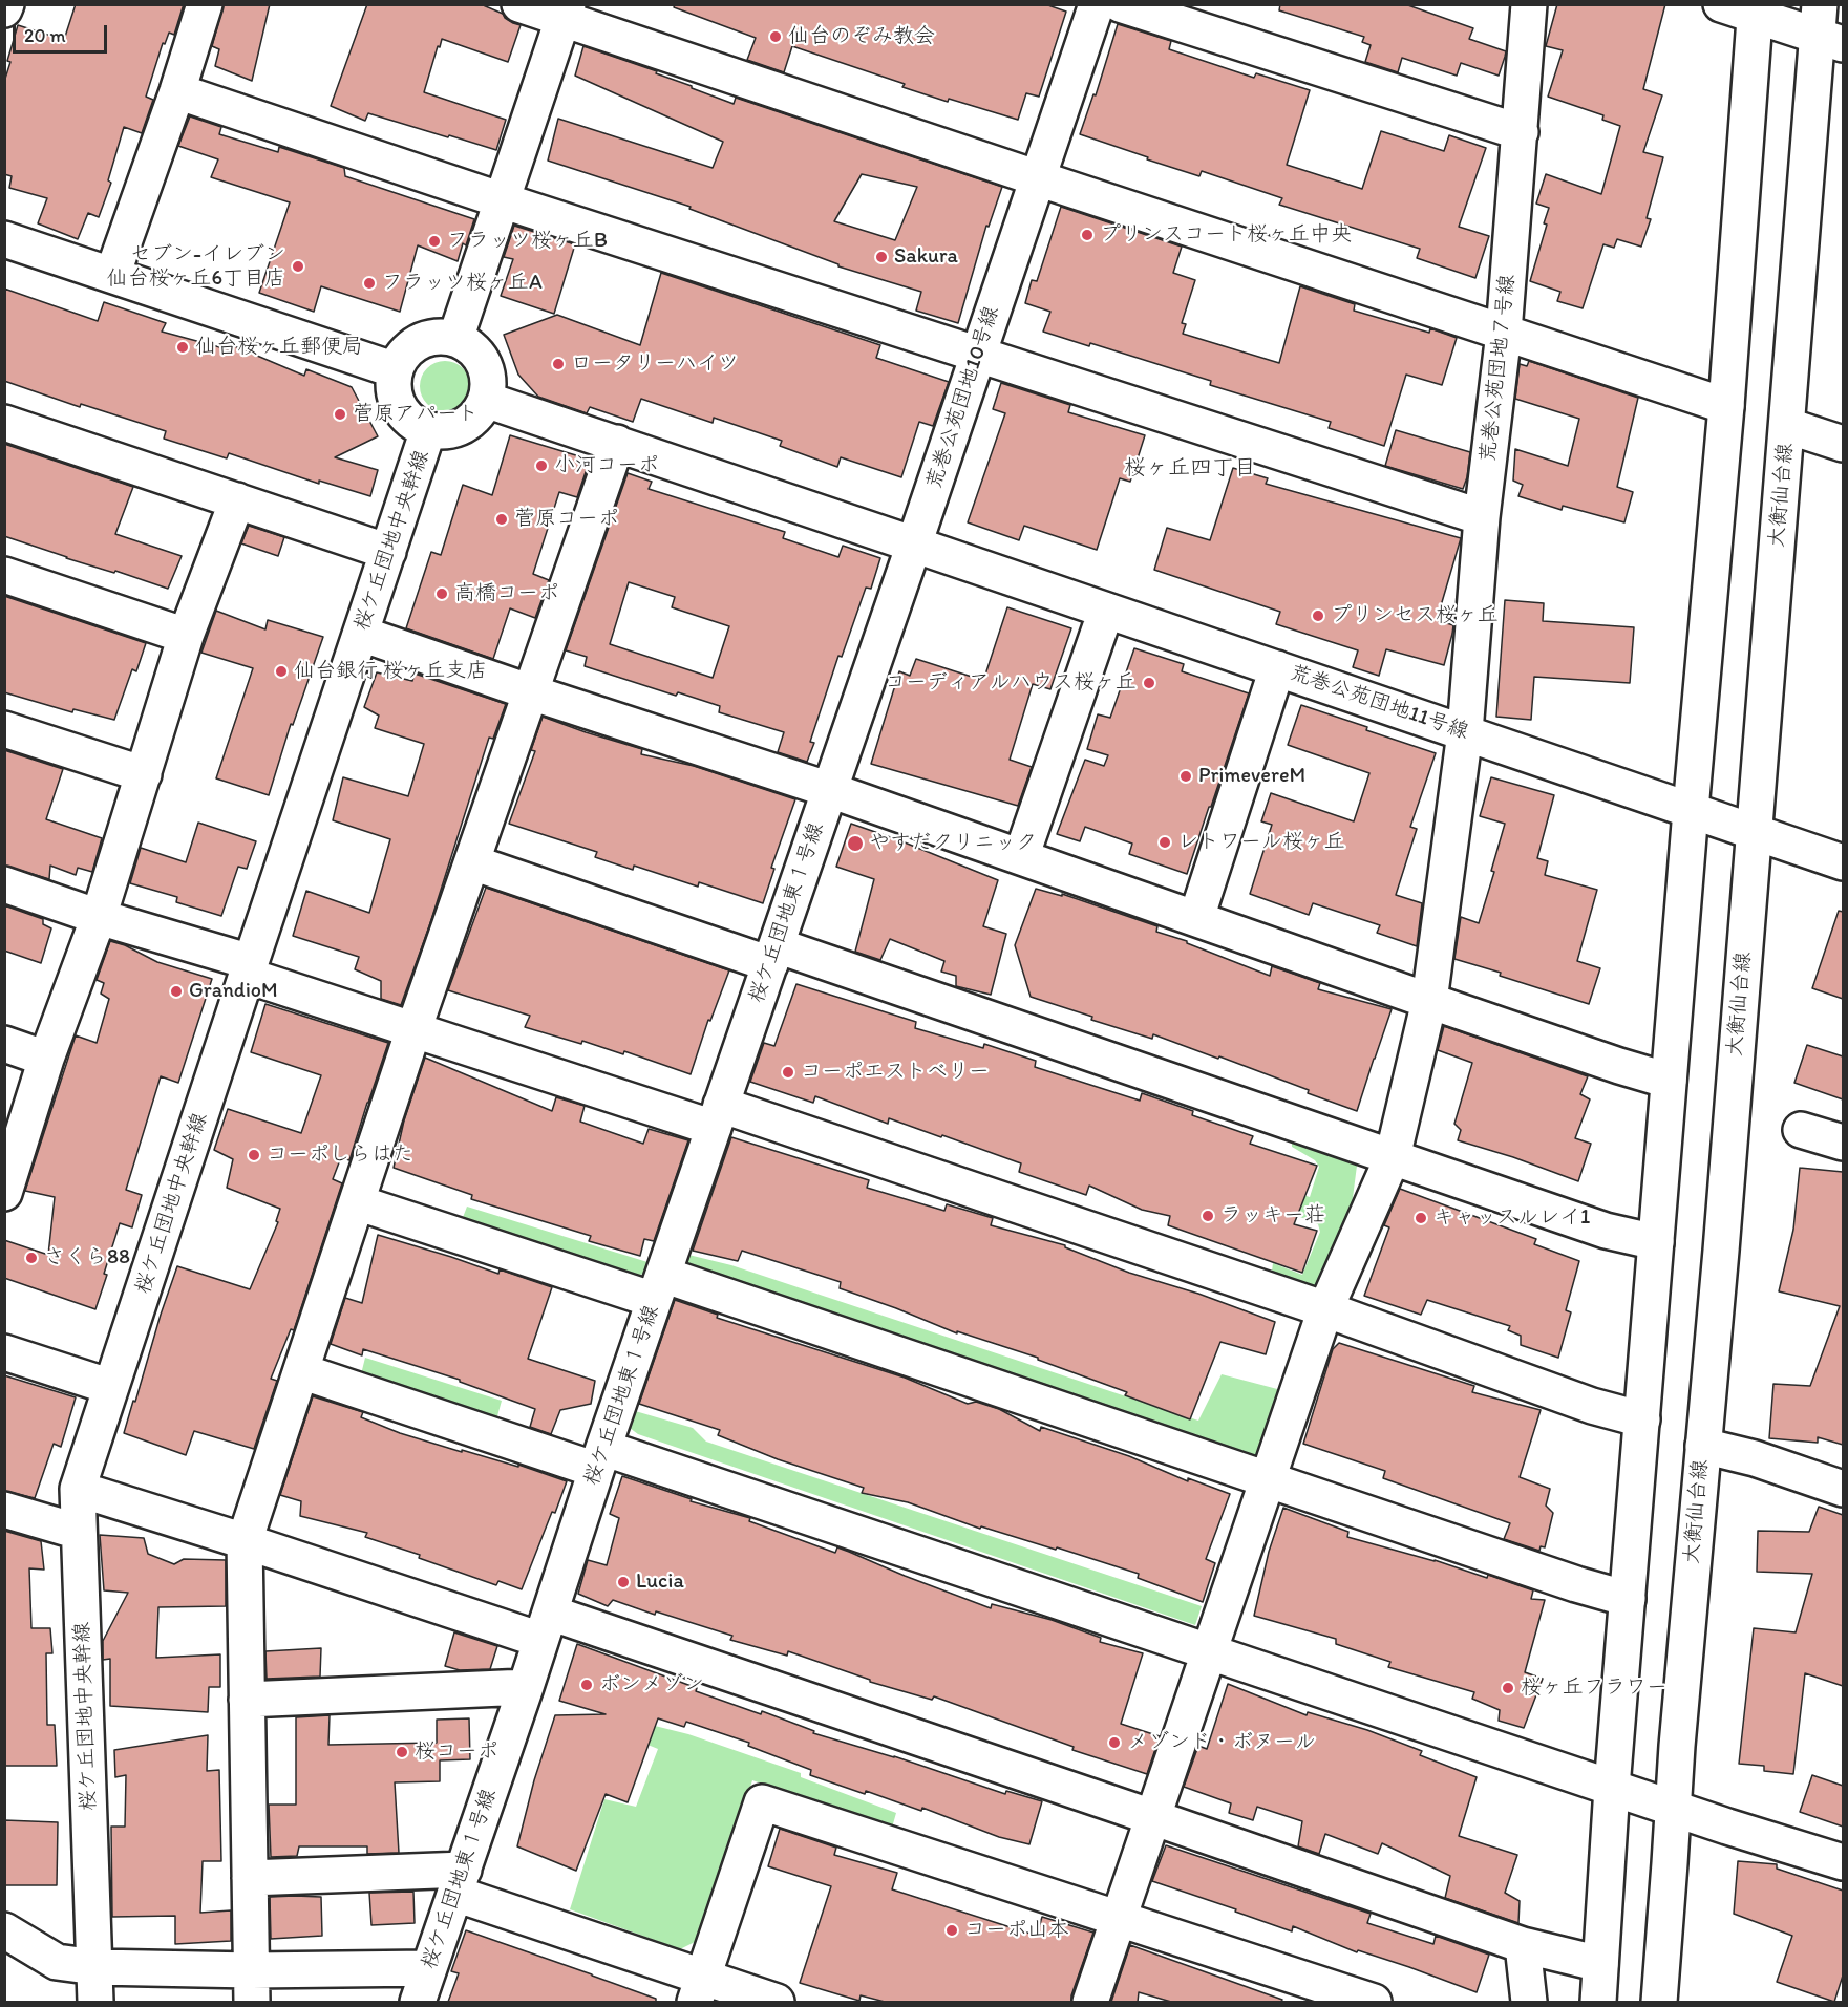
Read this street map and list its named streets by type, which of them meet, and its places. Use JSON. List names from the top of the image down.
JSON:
{
  "streets": {
    "street": [
      "荒巻公苑団地７号線",
      "荒巻公苑団地10号線",
      "大衡仙台線",
      "桜ケ丘団地中央幹線",
      "荒巻公苑団地11号線",
      "桜ケ丘団地東１号線"
    ]
  },
  "crossings": [
    ["荒巻公苑団地７号線", "荒巻公苑団地11号線"],
    ["荒巻公苑団地10号線", "荒巻公苑団地11号線"],
    ["荒巻公苑団地10号線", "桜ケ丘団地東１号線"],
    ["大衡仙台線", "荒巻公苑団地11号線"],
    ["桜ケ丘団地中央幹線", "荒巻公苑団地11号線"]
  ],
  "districts": ["桜ヶ丘四丁目"],
  "places": [
    "仙台のぞみ教会",
    "プリンスコート桜ヶ丘中央",
    "フラッツ桜ヶ丘B",
    "Sakura",
    "セブン-イレブン 仙台桜ヶ丘6丁目店",
    "フラッツ桜ヶ丘A",
    "仙台桜ヶ丘郵便局",
    "ロータリーハイツ",
    "菅原アパート",
    "小河コーポ",
    "菅原コーポ",
    "高橋コーポ",
    "プリンセス桜ヶ丘",
    "仙台銀行 桜ヶ丘支店",
    "コーディアルハウス桜ヶ丘",
    "PrimevereM",
    "レトワール桜ヶ丘",
    "やすだクリニック",
    "GrandioM",
    "コーポエストベリー",
    "コーポしらはた",
    "ラッキー荘",
    "キャッスルレイ1",
    "さくら88",
    "Lucia",
    "ボンメゾン",
    "桜ヶ丘フラワー",
    "メゾンド・ボヌール",
    "桜コーポ",
    "コーポ山本"
  ],
  "scale_bar": "20 m"
}
